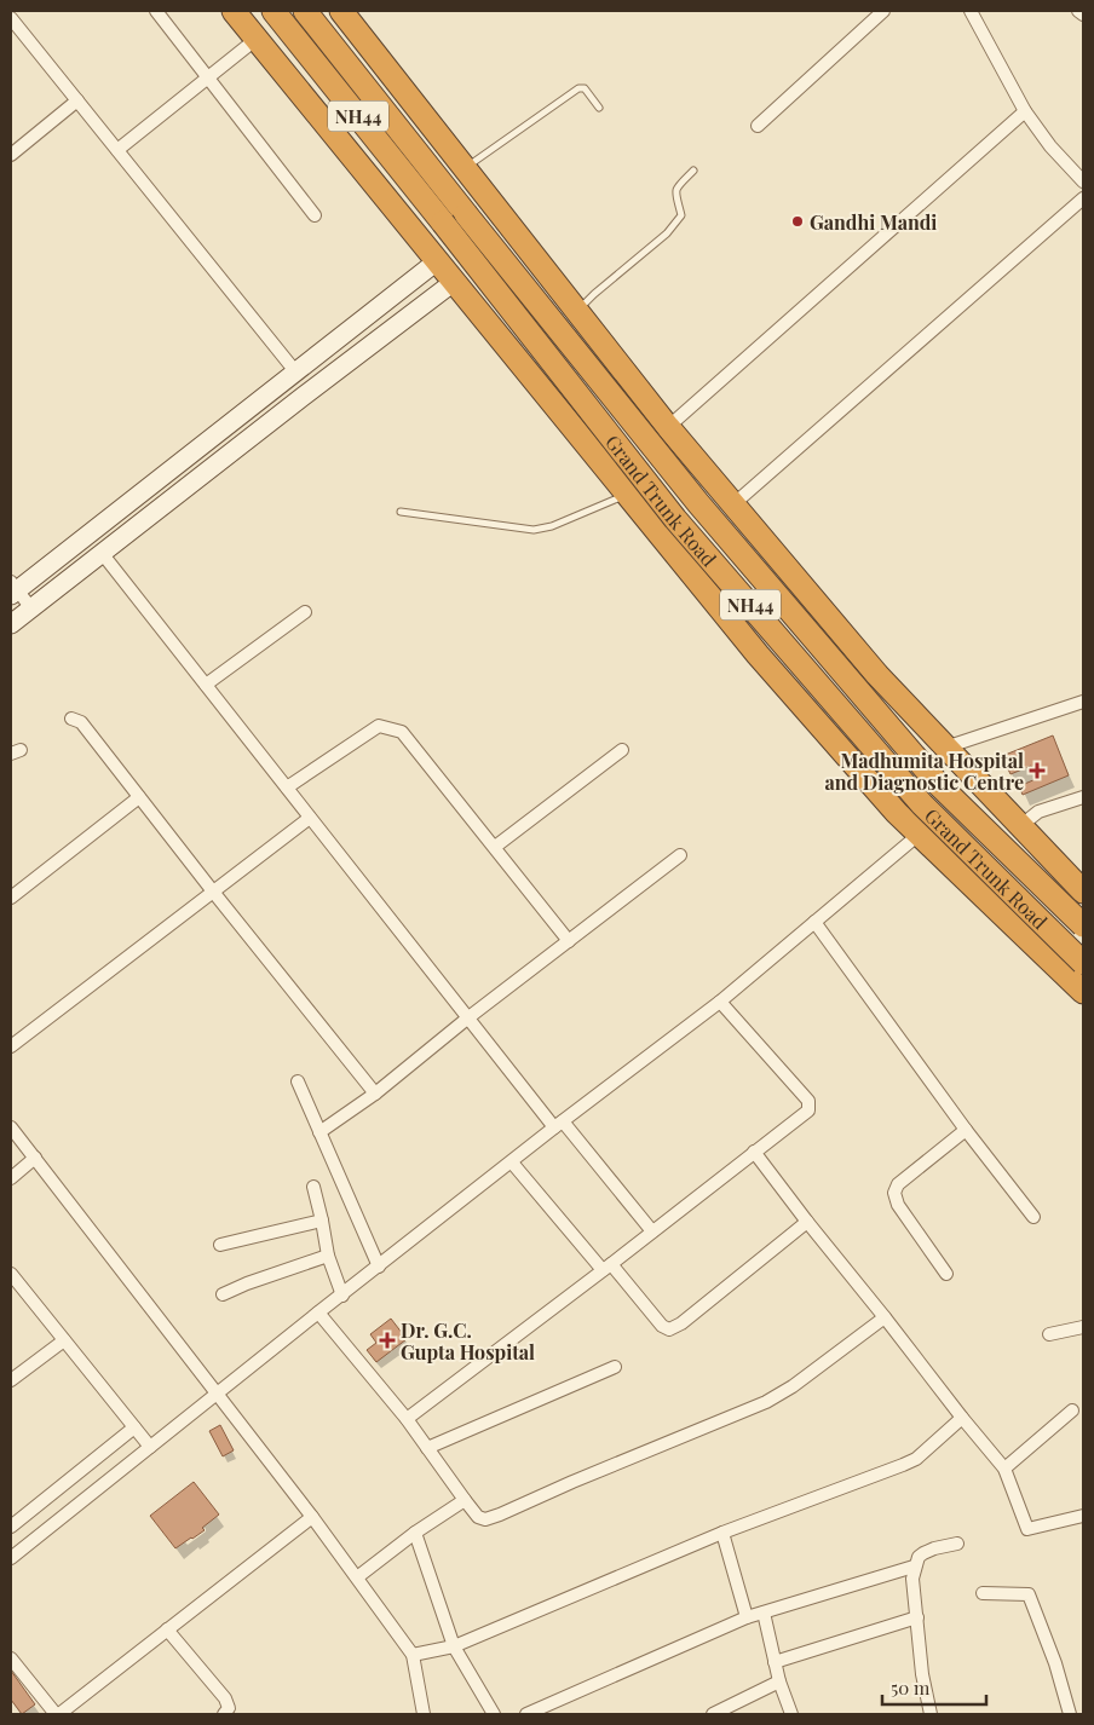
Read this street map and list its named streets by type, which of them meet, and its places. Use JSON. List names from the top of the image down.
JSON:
{
  "streets": {
    "highway": ["NH44", "Grand Trunk Road"]
  },
  "places": {
    "other": ["Gandhi Mandi"],
    "health": ["Madhumita Hospital and Diagnostic Centre", "Dr. G.C. Gupta Hospital"]
  },
  "scale_bar": "50 m"
}
